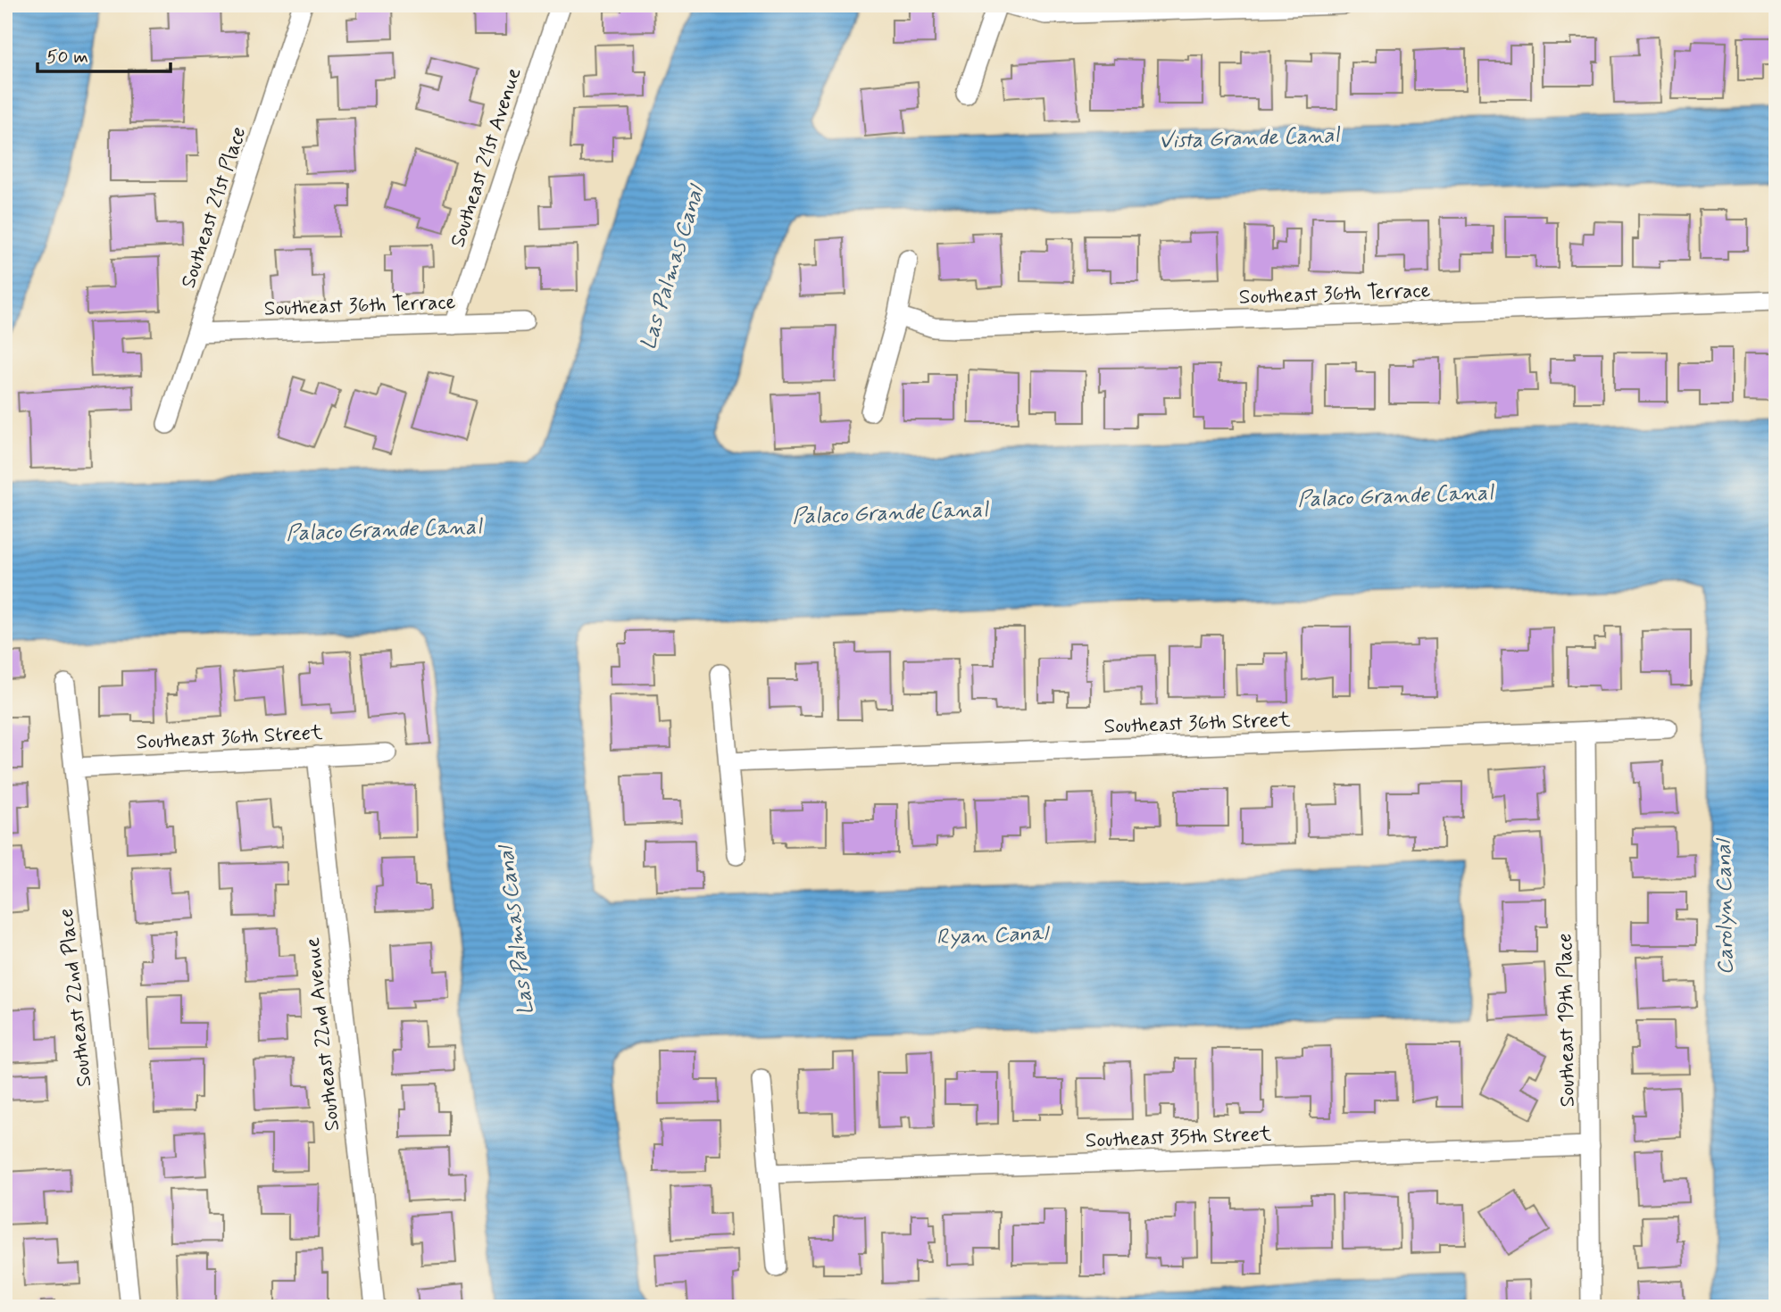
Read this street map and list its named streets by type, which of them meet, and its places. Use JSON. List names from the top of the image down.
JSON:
{
  "streets": {
    "street": [
      "Southeast 21st Avenue",
      "Southeast 21st Place",
      "Southeast 36th Terrace",
      "Southeast 36th Street",
      "Southeast 22nd Place",
      "Southeast 19th Place",
      "Southeast 22nd Avenue",
      "Southeast 35th Street"
    ]
  },
  "crossings": [
    ["Southeast 21st Avenue", "Southeast 36th Terrace"],
    ["Southeast 21st Place", "Southeast 36th Terrace"],
    ["Southeast 36th Street", "Southeast 22nd Place"],
    ["Southeast 36th Street", "Southeast 19th Place"],
    ["Southeast 36th Street", "Southeast 22nd Avenue"],
    ["Southeast 19th Place", "Southeast 35th Street"]
  ],
  "water": [
    "Vista Grande Canal",
    "Las Palmas Canal",
    "Palaco Grande Canal",
    "Carolyn Canal",
    "Ryan Canal"
  ],
  "scale_bar": "50 m"
}
